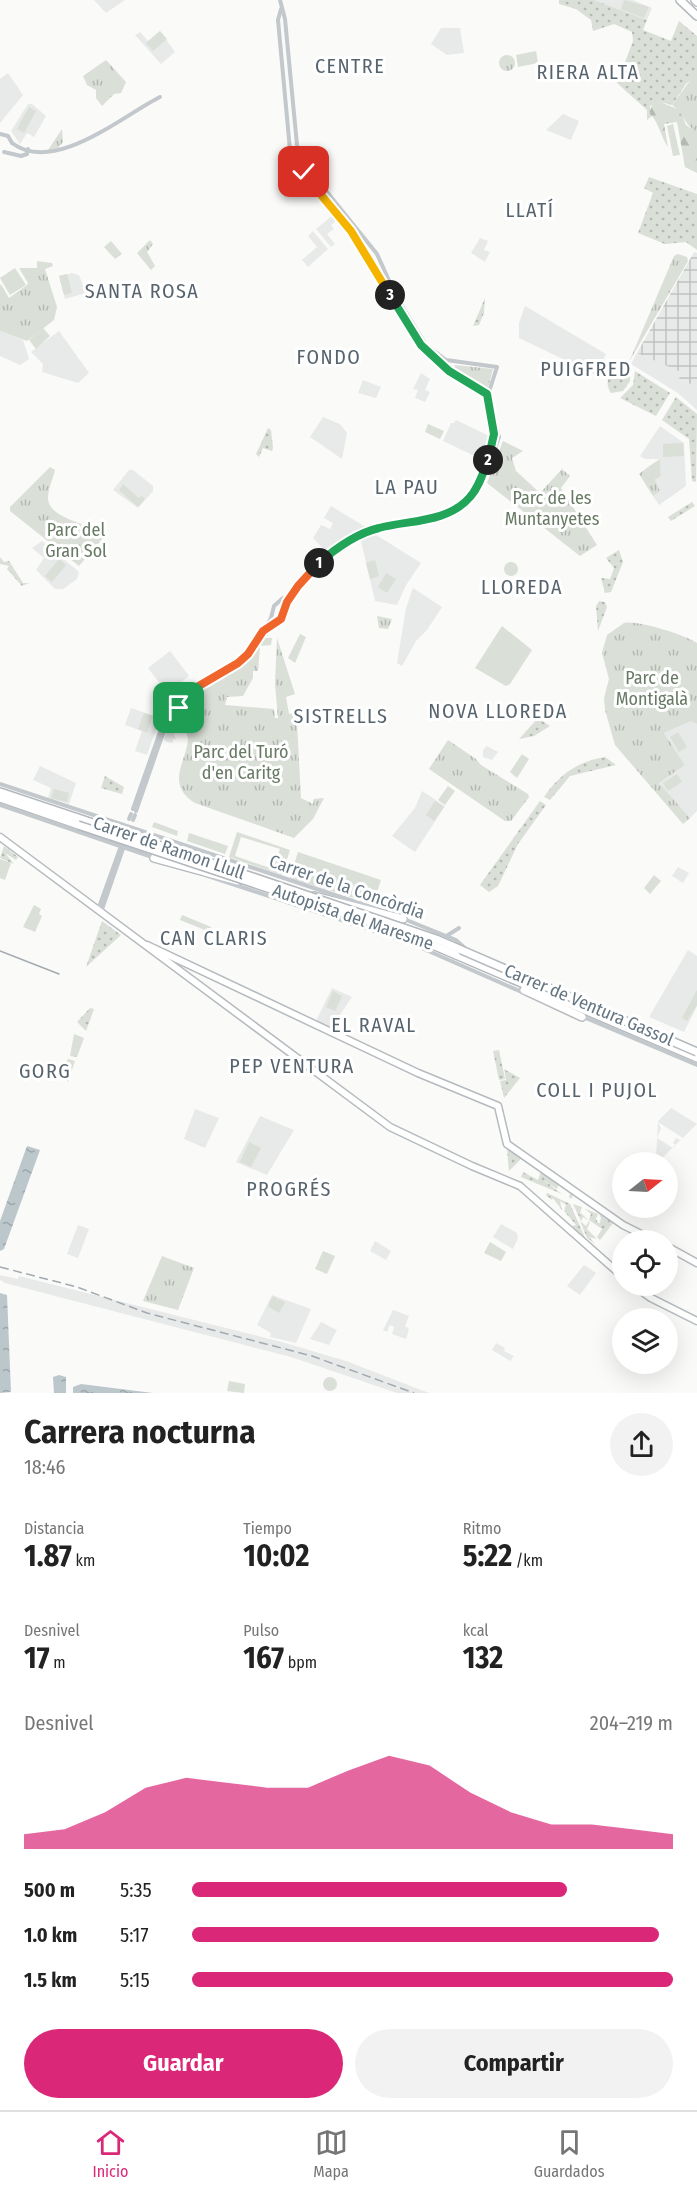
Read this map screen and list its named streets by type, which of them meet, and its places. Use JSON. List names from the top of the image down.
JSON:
{
  "streets": {
    "highway": ["Autopista del Maresme"],
    "street": ["Carrer de Ramon Llull", "Carrer de la Concòrdia", "Carrer de Ventura Gassol"]
  },
  "crossings": [
    ["Carrer de Ramon Llull", "Autopista del Maresme"],
    ["Carrer de Ramon Llull", "Carrer de Ventura Gassol"],
    ["Carrer de la Concòrdia", "Autopista del Maresme"],
    ["Autopista del Maresme", "Carrer de Ventura Gassol"]
  ],
  "districts": [
    "CENTRE",
    "RIERA ALTA",
    "LLATÍ",
    "SANTA ROSA",
    "FONDO",
    "PUIGFRED",
    "LA PAU",
    "LLOREDA",
    "NOVA LLOREDA",
    "SISTRELLS",
    "CAN CLARIS",
    "EL RAVAL",
    "PEP VENTURA",
    "GORG",
    "COLL I PUJOL",
    "PROGRÉS"
  ],
  "parks": [
    "Parc de les Muntanyetes",
    "Parc del Gran Sol",
    "Parc de Montigalà",
    "Parc del Turó d'en Caritg"
  ],
  "north": "right",
  "page": {
    "pins": ["3", "2", "1"],
    "heading": ["Carrera nocturna", "18:46"],
    "stats": [
      ["Distancia", "1.87 km"],
      ["Tiempo", "10:02"],
      ["Ritmo", "5:22 /km"],
      ["Desnivel", "17 m"],
      ["Pulso", "167 bpm"],
      ["kcal", "132"]
    ],
    "chart": ["Desnivel", "204–219 m"],
    "list": [
      {
        "name": "500 m",
        "note": "5:35"
      },
      {
        "name": "1.0 km",
        "note": "5:17"
      },
      {
        "name": "1.5 km",
        "note": "5:15"
      }
    ],
    "buttons": ["Guardar", "Compartir"],
    "tabs": ["Inicio", "Mapa", "Guardados"]
  }
}
